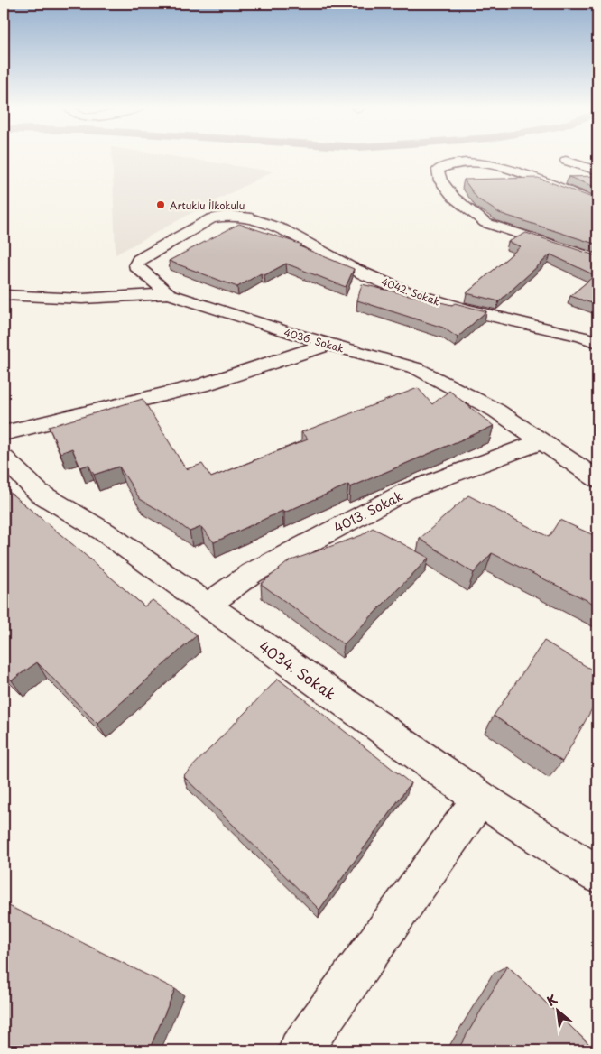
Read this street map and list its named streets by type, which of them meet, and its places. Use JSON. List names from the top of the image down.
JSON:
{
  "streets": {
    "street": [
      "4042. Sokak",
      "4036. Sokak",
      "4013. Sokak",
      "4034. Sokak"
    ]
  },
  "crossings": [
    ["4042. Sokak", "4036. Sokak"],
    ["4036. Sokak", "4013. Sokak"],
    ["4013. Sokak", "4034. Sokak"]
  ],
  "places": ["Artuklu İlkokulu"],
  "north": "top left"
}
